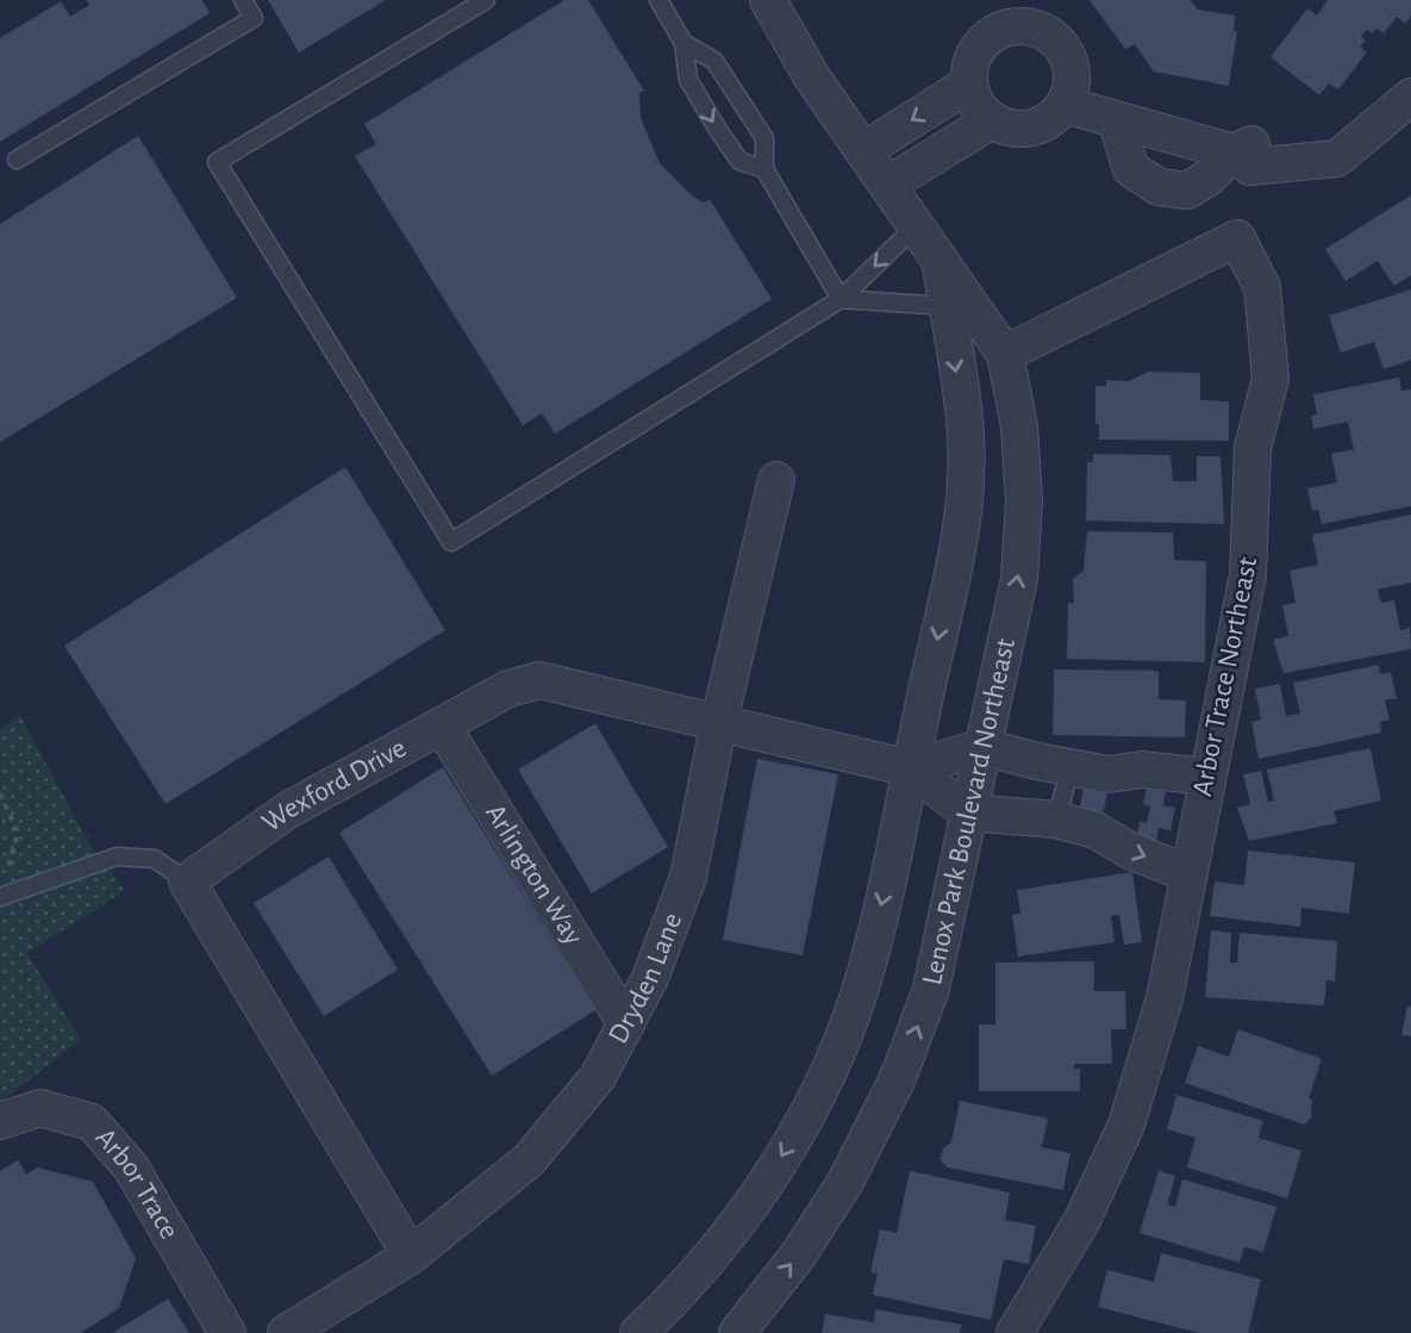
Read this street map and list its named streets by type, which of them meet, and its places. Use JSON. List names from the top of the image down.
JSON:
{
  "streets": {
    "street": [
      "Arbor Trace Northeast",
      "Wexford Drive",
      "Lenox Park Boulevard Northeast",
      "Arlington Way",
      "Dryden Lane",
      "Arbor Trace"
    ]
  },
  "crossings": [
    ["Arbor Trace Northeast", "Lenox Park Boulevard Northeast"],
    ["Wexford Drive", "Lenox Park Boulevard Northeast"],
    ["Wexford Drive", "Arlington Way"],
    ["Wexford Drive", "Dryden Lane"],
    ["Arlington Way", "Dryden Lane"]
  ]
}
